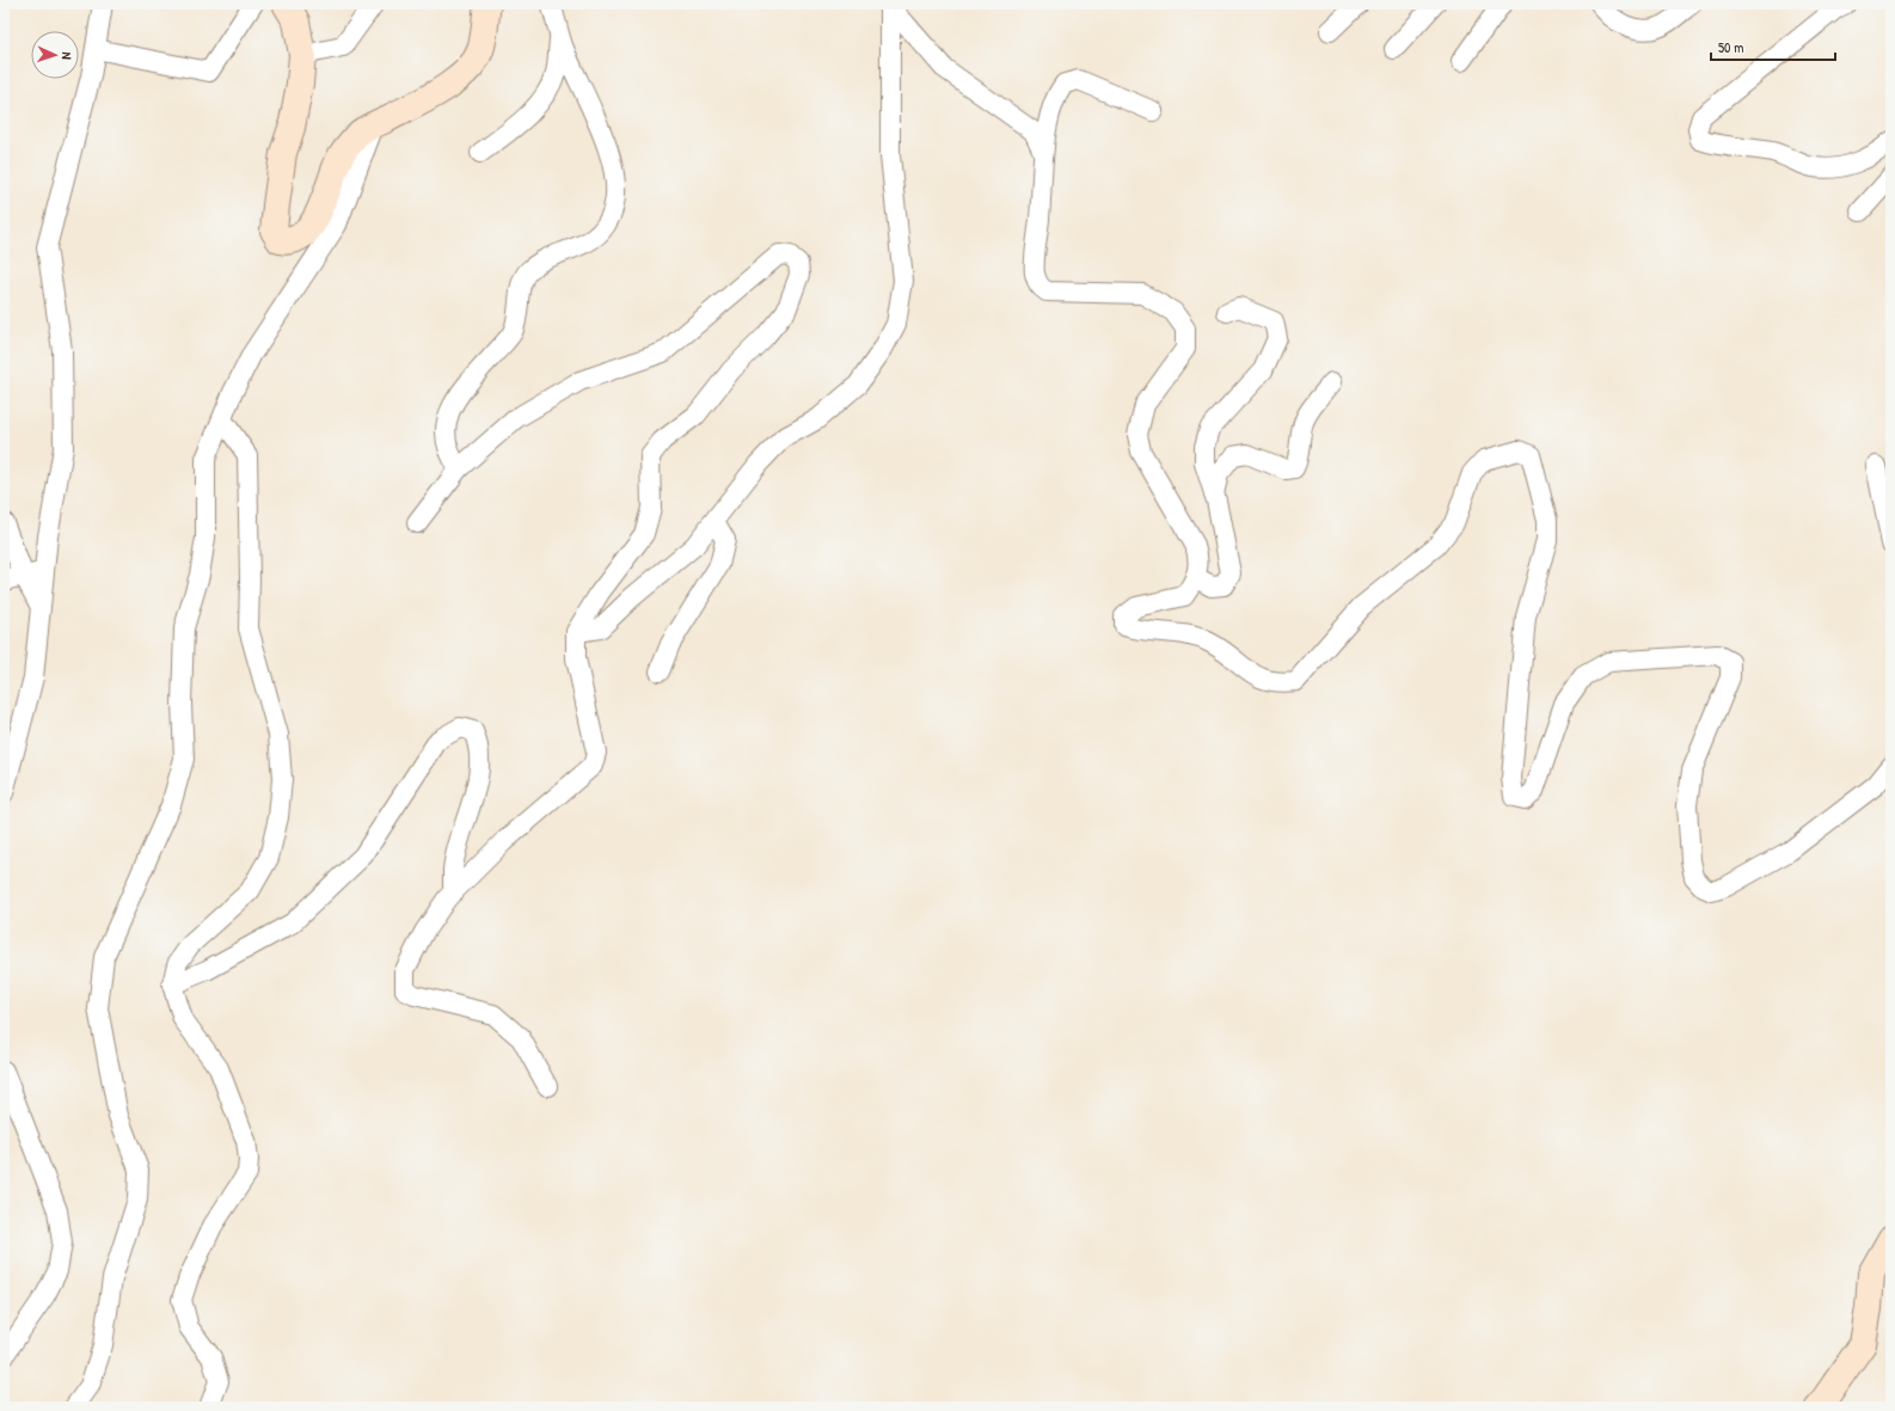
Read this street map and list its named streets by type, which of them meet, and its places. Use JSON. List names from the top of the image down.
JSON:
{
  "scale_bar": "50 m",
  "north": "right"
}
